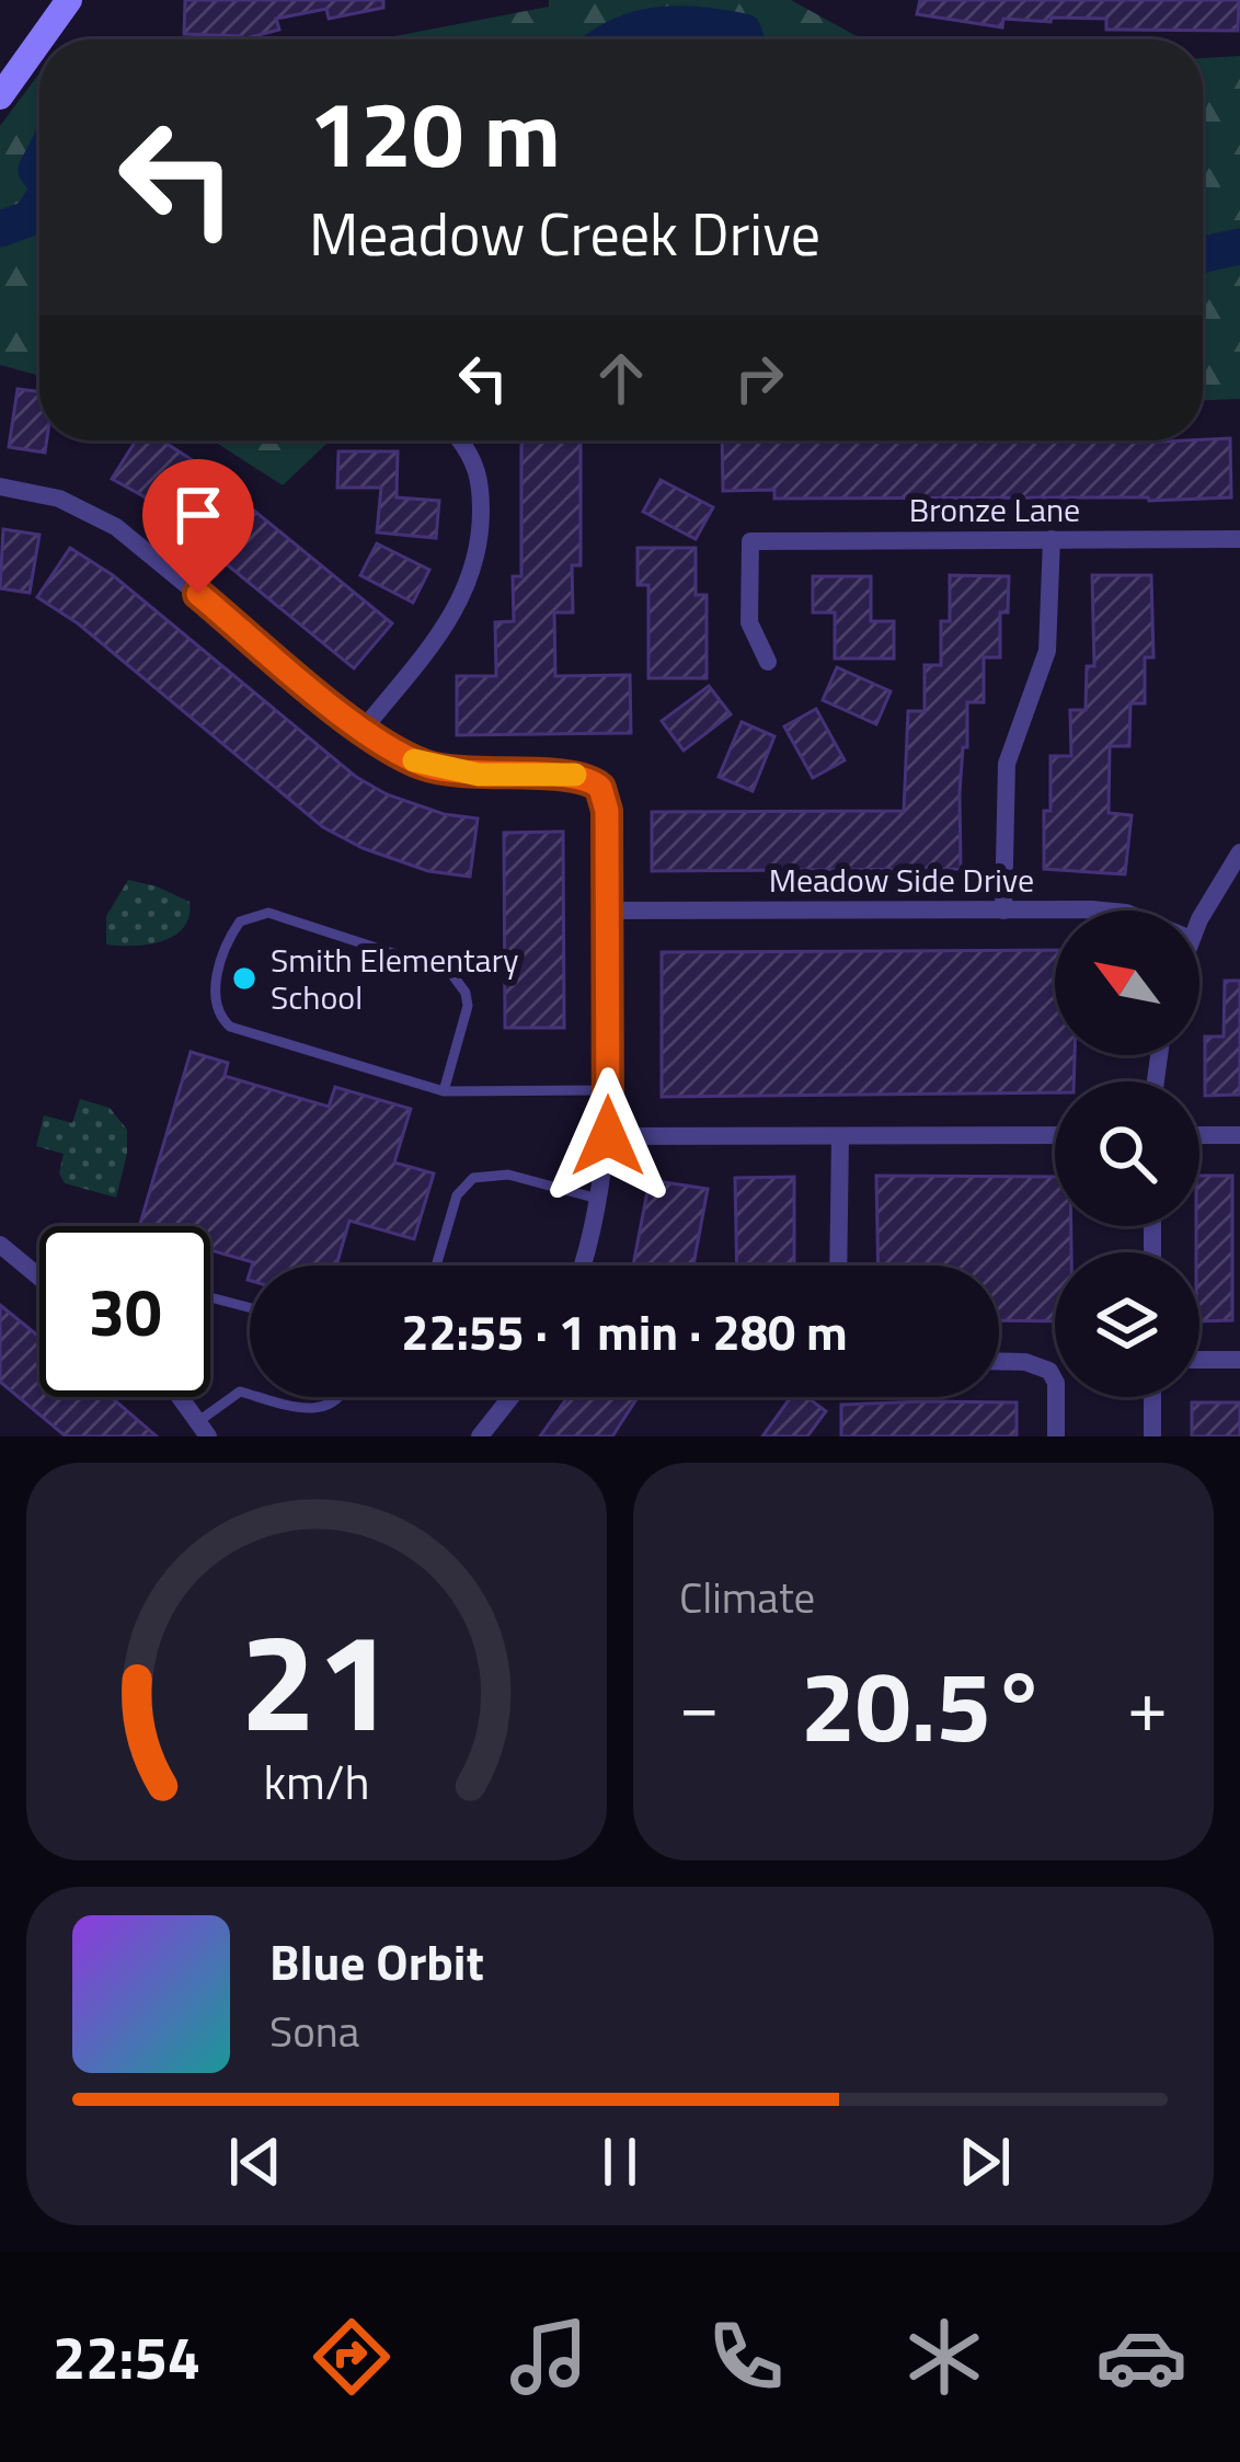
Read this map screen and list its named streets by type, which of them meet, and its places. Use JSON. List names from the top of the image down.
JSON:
{
  "streets": {
    "street": ["Bronze Lane", "Meadow Side Drive"]
  },
  "places": ["Smith Elementary School"],
  "north": "top left",
  "page": {
    "turn": ["120 m", "Meadow Creek Drive"],
    "limit": "30",
    "trip": "22:55 · 1 min · 280 m",
    "tile": "Climate",
    "heat": ["−", "20.5°", "+"],
    "song": ["Blue Orbit", "Sona"],
    "tabs": "22:54",
    "gauge": ["21", "km/h"]
  }
}
